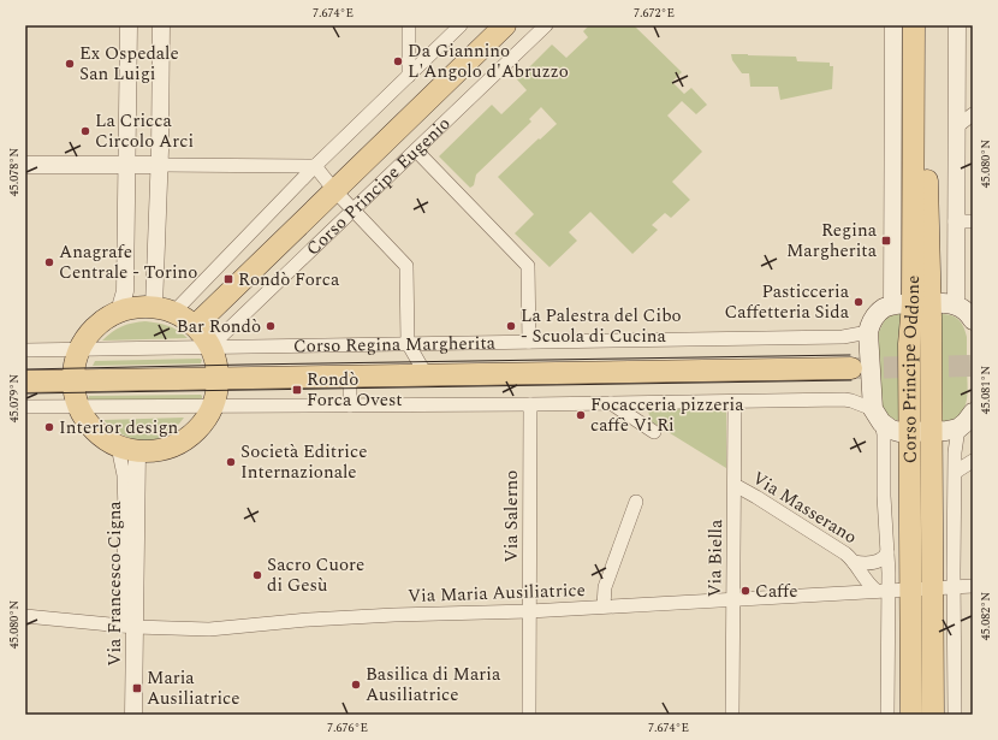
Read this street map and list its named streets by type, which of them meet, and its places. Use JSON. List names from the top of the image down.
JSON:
{
  "streets": {
    "main road": ["Corso Principe Eugenio", "Corso Regina Margherita", "Corso Principe Oddone"],
    "street": [
      "Via Masserano",
      "Via Salerno",
      "Via Biella",
      "Via Francesco Cigna",
      "Via Maria Ausiliatrice"
    ]
  },
  "crossings": [
    ["Corso Principe Eugenio", "Corso Regina Margherita"],
    ["Corso Regina Margherita", "Corso Principe Oddone"],
    ["Corso Principe Oddone", "Via Masserano"],
    ["Corso Principe Oddone", "Via Maria Ausiliatrice"],
    ["Via Masserano", "Via Biella"],
    ["Via Masserano", "Via Maria Ausiliatrice"],
    ["Via Salerno", "Via Maria Ausiliatrice"],
    ["Via Biella", "Via Maria Ausiliatrice"],
    ["Via Francesco Cigna", "Via Maria Ausiliatrice"]
  ],
  "places": {
    "other": [
      "Da Giannino L'Angolo d'Abruzzo",
      "Ex Ospedale San Luigi",
      "La Cricca Circolo Arci",
      "Anagrafe Centrale - Torino",
      "Pasticceria Caffetteria Sida",
      "Bar Rondò",
      "La Palestra del Cibo - Scuola di Cucina",
      "Focacceria pizzeria caffè Vi Ri",
      "Interior design",
      "Società Editrice Internazionale",
      "Sacro Cuore di Gesù",
      "Caffe",
      "Basilica di Maria Ausiliatrice"
    ],
    "transit": [
      "Regina Margherita",
      "Rondò Forca",
      "Rondò Forca Ovest",
      "Maria Ausiliatrice"
    ]
  },
  "coordinates": [
    "7.674°E",
    "7.672°E",
    "45.080°N",
    "45.078°N",
    "45.081°N",
    "45.079°N",
    "45.082°N",
    "7.676°E"
  ]
}
